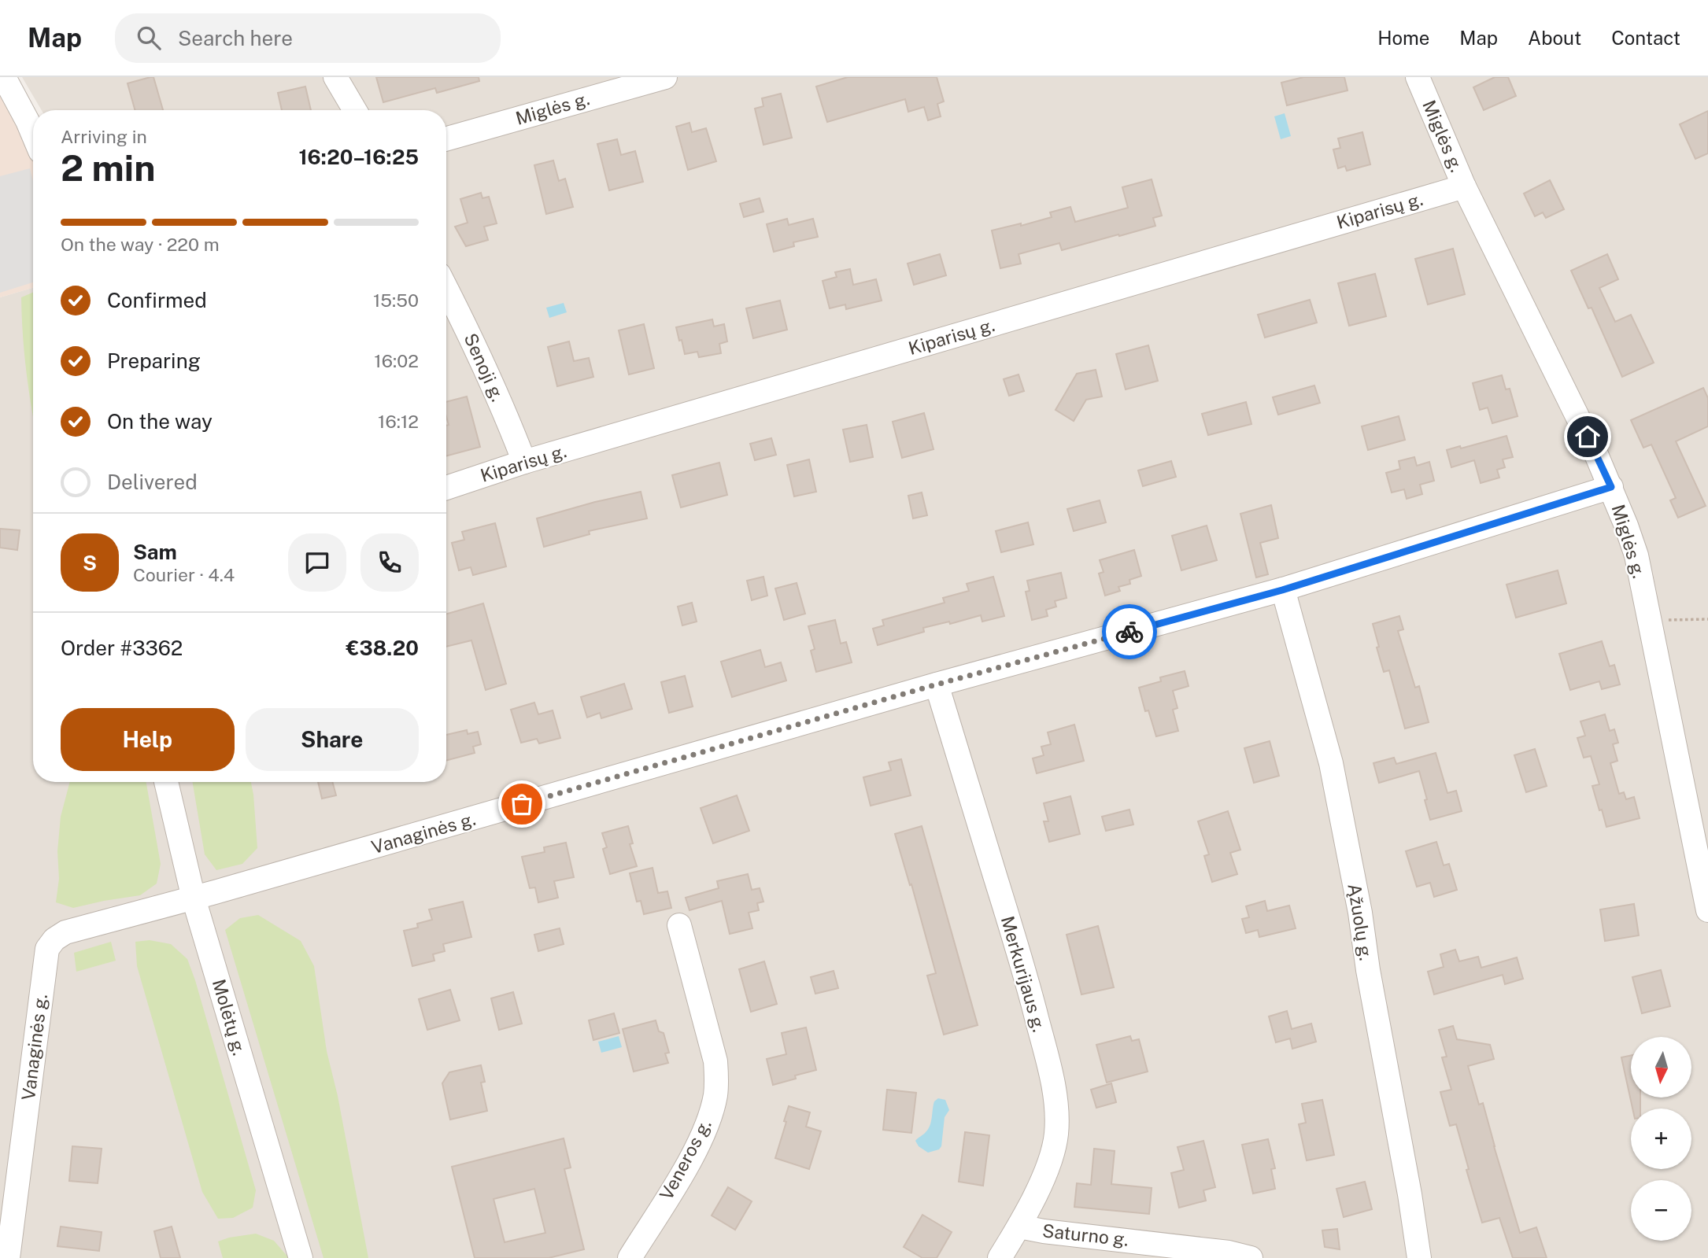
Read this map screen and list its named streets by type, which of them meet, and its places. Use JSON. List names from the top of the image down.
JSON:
{
  "streets": {
    "street": [
      "Miglės g.",
      "Kiparisų g.",
      "Senoji g.",
      "Vanaginės g.",
      "Ąžuolų g.",
      "Merkurijaus g.",
      "Molėtų g.",
      "Veneros g.",
      "Saturno g."
    ]
  },
  "crossings": [
    ["Miglės g.", "Kiparisų g."],
    ["Miglės g.", "Vanaginės g."],
    ["Kiparisų g.", "Senoji g."],
    ["Vanaginės g.", "Ąžuolų g."],
    ["Vanaginės g.", "Merkurijaus g."],
    ["Vanaginės g.", "Molėtų g."],
    ["Merkurijaus g.", "Saturno g."]
  ],
  "north": "bottom",
  "page": {
    "header": "Map",
    "search": "Search here",
    "nav": [
      "Home",
      "Map",
      "About",
      "Contact"
    ],
    "heading": ["2 min", "Arriving in", "16:20–16:25"],
    "panel": [
      "Sam",
      "Courier · 4.4",
      "Order #3362",
      "€38.20"
    ],
    "bar": "On the way · 220 m",
    "list": [
      ["Confirmed", "15:50"],
      ["Preparing", "16:02"],
      ["On the way", "16:12"],
      "Delivered"
    ],
    "round": "S",
    "buttons": ["Help", "Share"],
    "map_buttons": ["+", "−"]
  }
}
